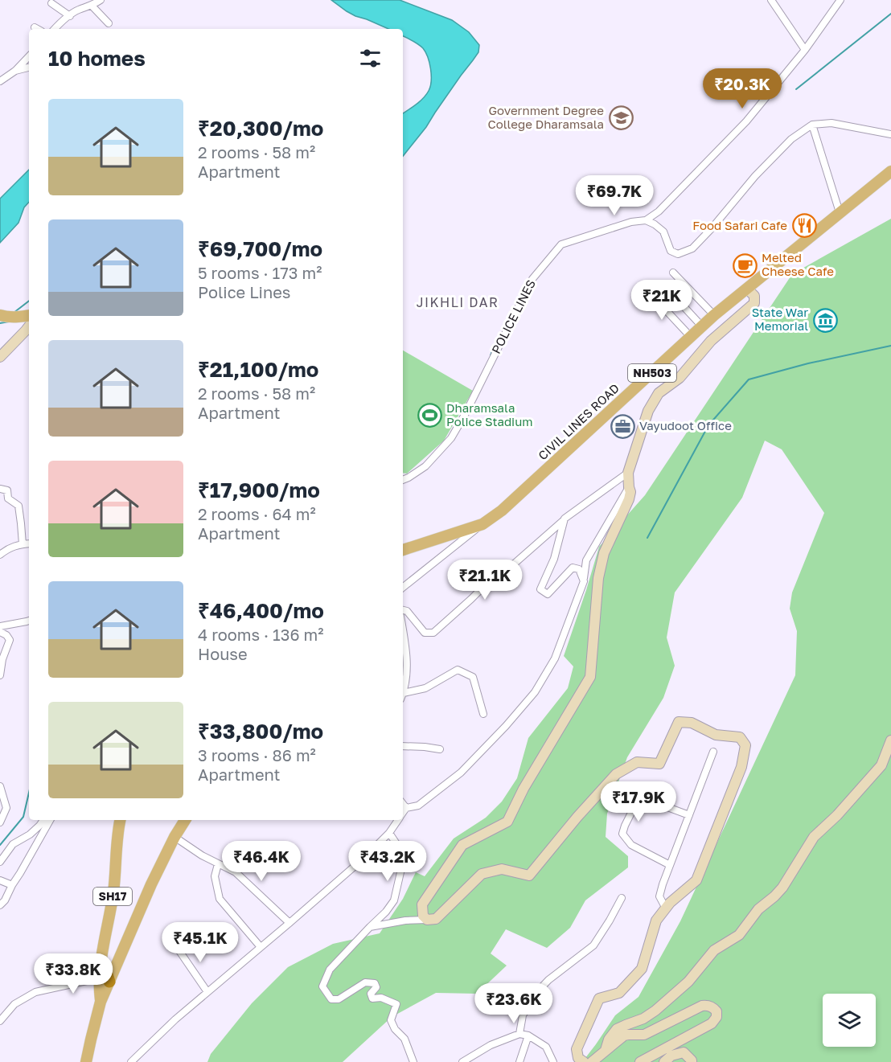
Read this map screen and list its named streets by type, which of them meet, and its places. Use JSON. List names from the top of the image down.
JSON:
{
  "streets": {
    "main road": ["NH503", "CIVIL LINES ROAD", "SH17"],
    "street": ["POLICE LINES"]
  },
  "districts": ["JIKHLI DAR"],
  "places": {
    "school or university": ["Government Degree College Dharamsala"],
    "restaurant": ["Food Safari Cafe"],
    "cafe": ["Melted Cheese Cafe"],
    "museum": ["State War Memorial"],
    "sports": ["Dharamsala Police Stadium"],
    "office": ["Vayudoot Office"]
  },
  "page": {
    "heading": "10 homes",
    "price": [
      "₹20.3K",
      "₹69.7K",
      "₹21K",
      "₹21.1K",
      "₹17.9K",
      "₹46.4K",
      "₹43.2K",
      "₹45.1K",
      "₹33.8K",
      "₹23.6K"
    ],
    "list": [
      {
        "name": "₹20,300/mo",
        "note": "2 rooms · 58 m² · Apartment"
      },
      {
        "name": "₹69,700/mo",
        "note": "5 rooms · 173 m² · Police Lines"
      },
      {
        "name": "₹21,100/mo",
        "note": "2 rooms · 58 m² · Apartment"
      },
      {
        "name": "₹17,900/mo",
        "note": "2 rooms · 64 m² · Apartment"
      },
      {
        "name": "₹46,400/mo",
        "note": "4 rooms · 136 m² · House"
      },
      {
        "name": "₹33,800/mo",
        "note": "3 rooms · 86 m² · Apartment"
      }
    ]
  }
}
